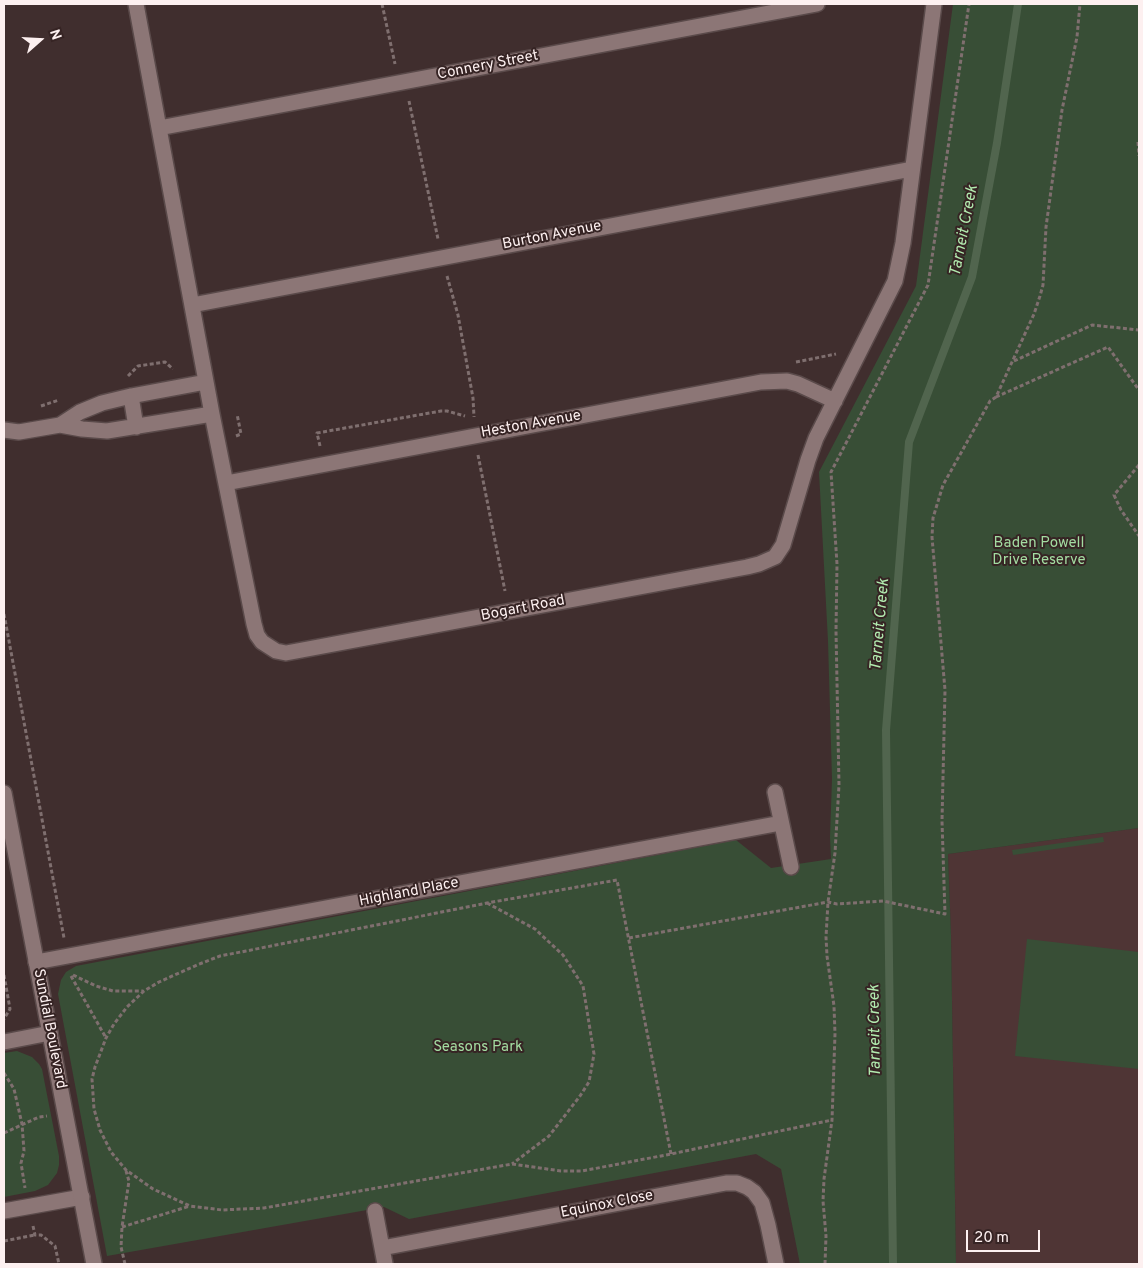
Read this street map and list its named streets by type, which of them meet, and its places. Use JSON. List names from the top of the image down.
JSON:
{
  "streets": {
    "street": [
      "Connery Street",
      "Burton Avenue",
      "Heston Avenue",
      "Bogart Road",
      "Highland Place",
      "Sundial Boulevard",
      "Equinox Close"
    ]
  },
  "crossings": [
    ["Heston Avenue", "Bogart Road"],
    ["Highland Place", "Sundial Boulevard"]
  ],
  "water": ["Tarneit Creek"],
  "parks": ["Baden Powell Drive Reserve", "Seasons Park"],
  "scale_bar": "20 m",
  "north": "right"
}
